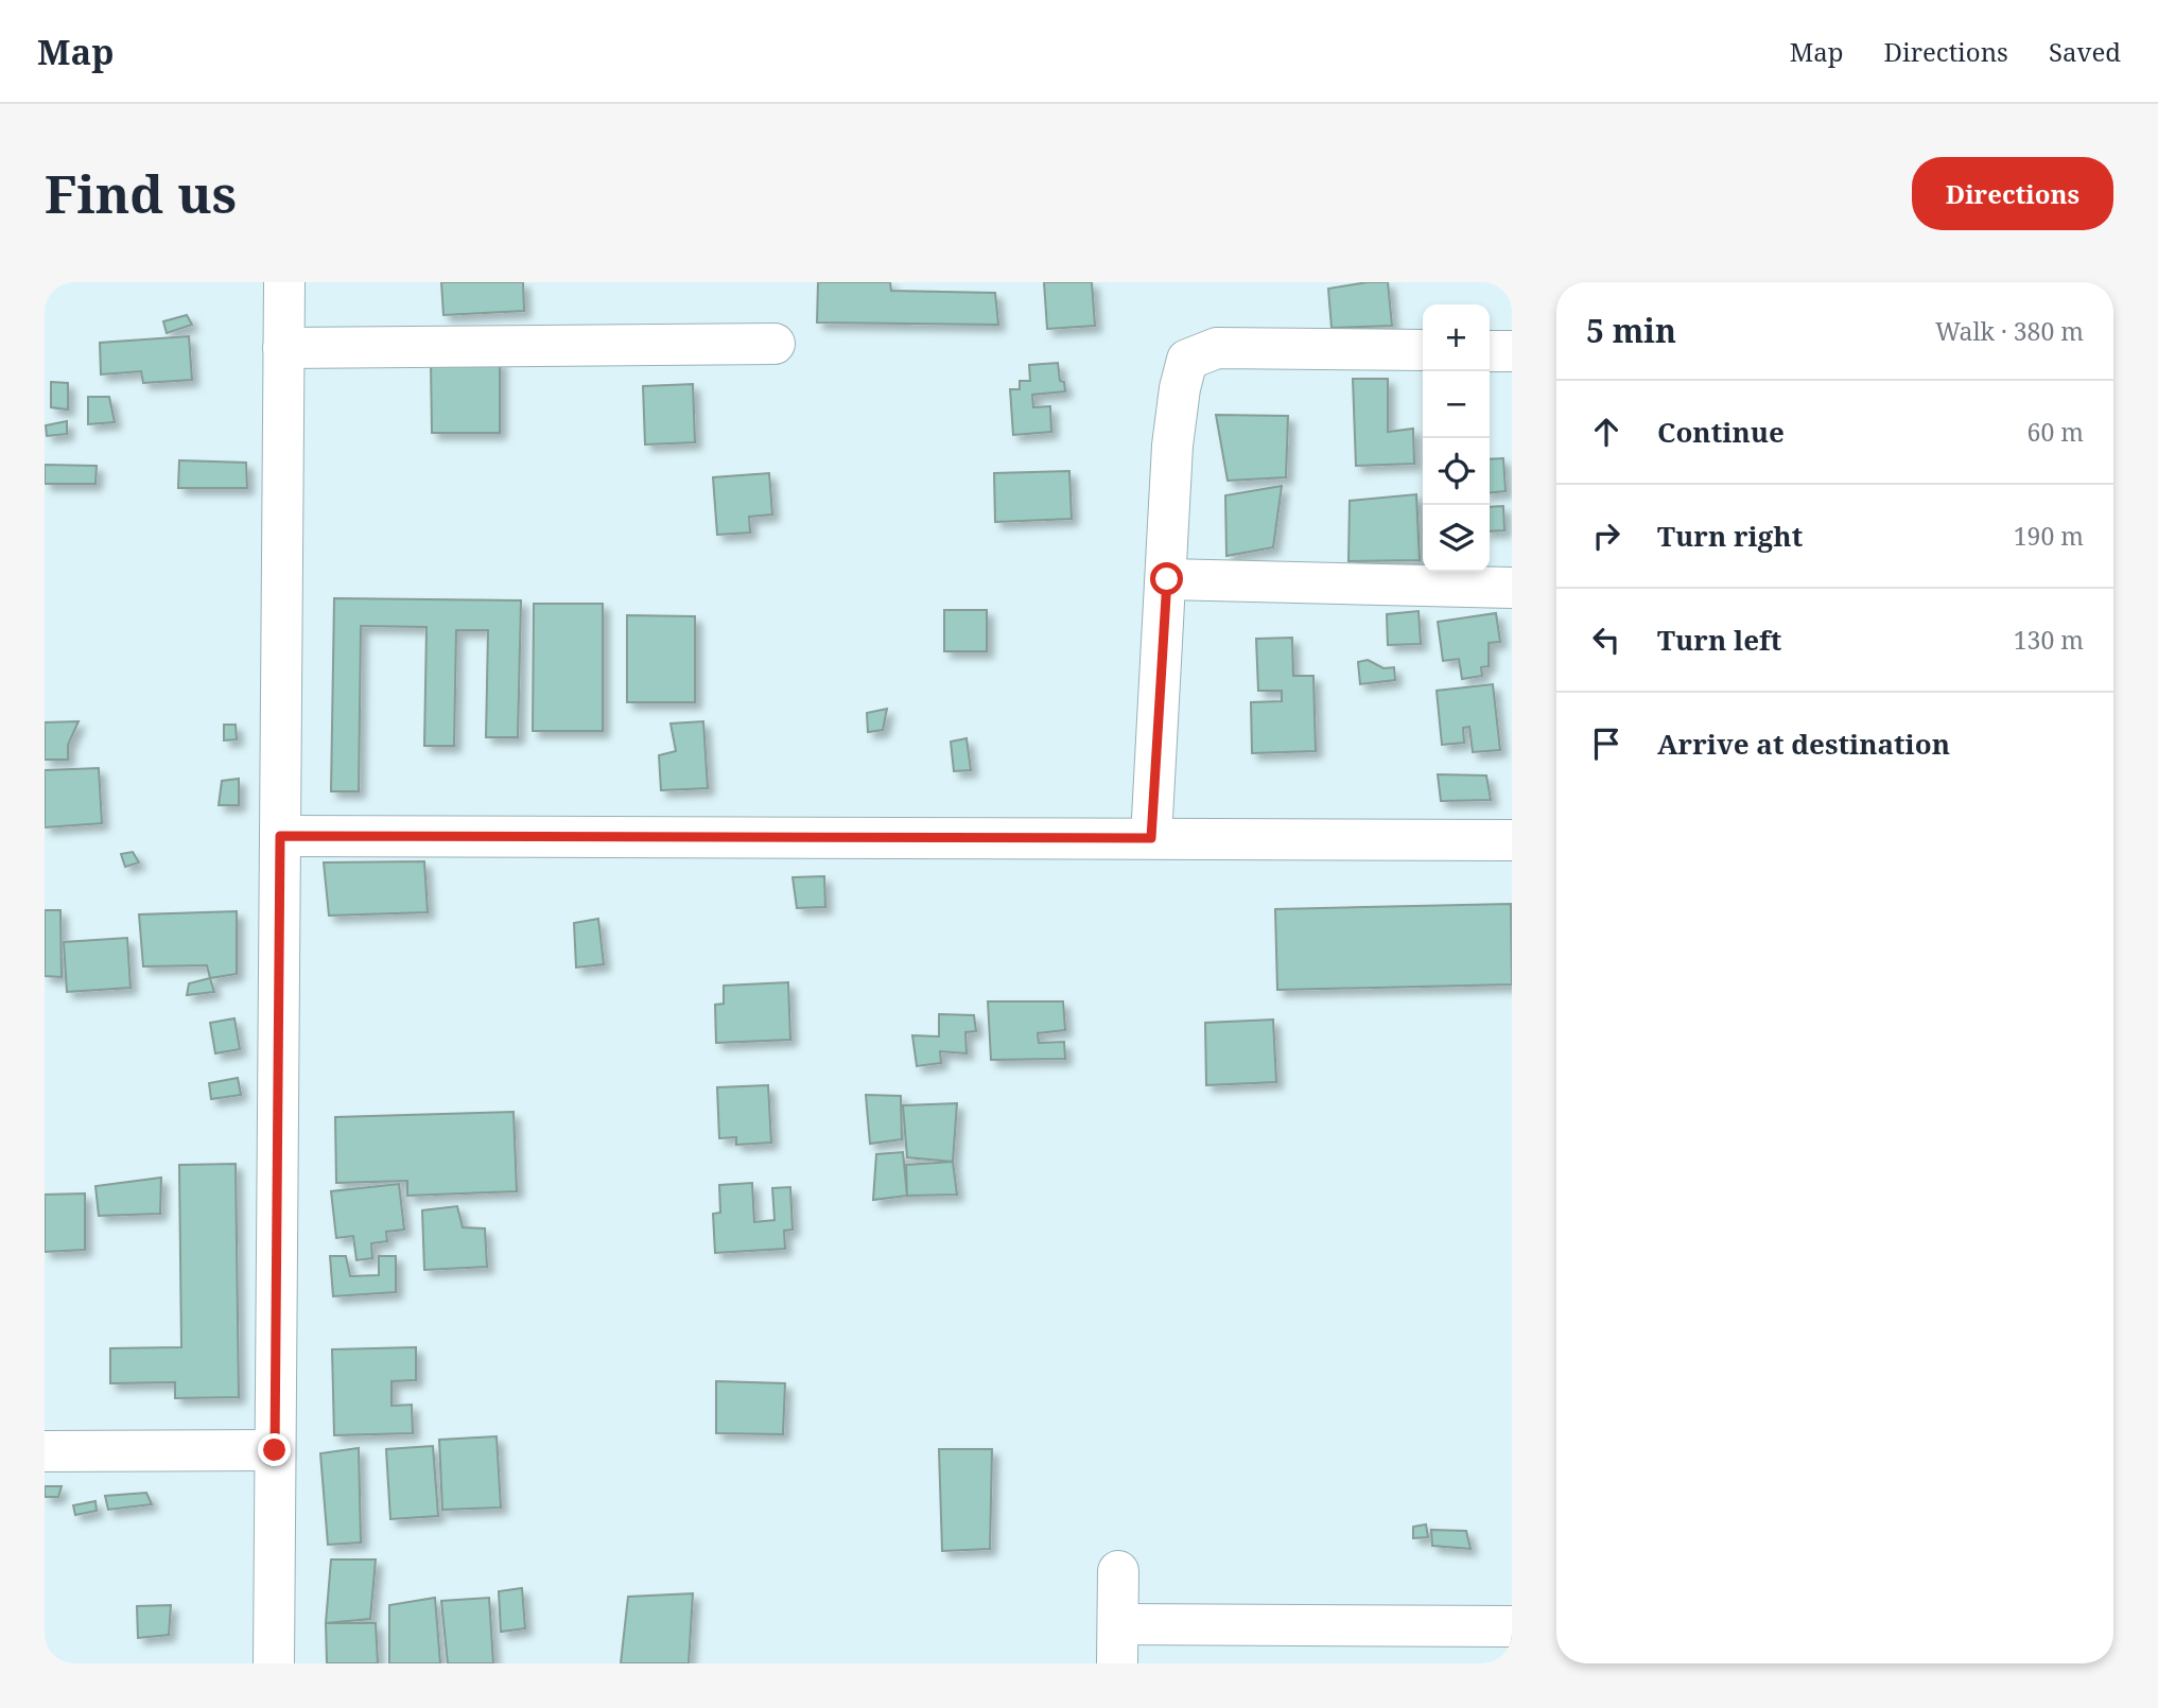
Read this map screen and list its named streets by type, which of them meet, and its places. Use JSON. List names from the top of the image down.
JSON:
{
  "page": {
    "header": "Map",
    "nav": ["Map", "Directions", "Saved"],
    "buttons": "Directions",
    "title": "Find us",
    "heading": ["5 min", "Walk · 380 m"],
    "map_buttons": ["+", "−"],
    "list": [
      ["Continue", "60 m"],
      ["Turn right", "190 m"],
      ["Turn left", "130 m"],
      "Arrive at destination"
    ]
  }
}
